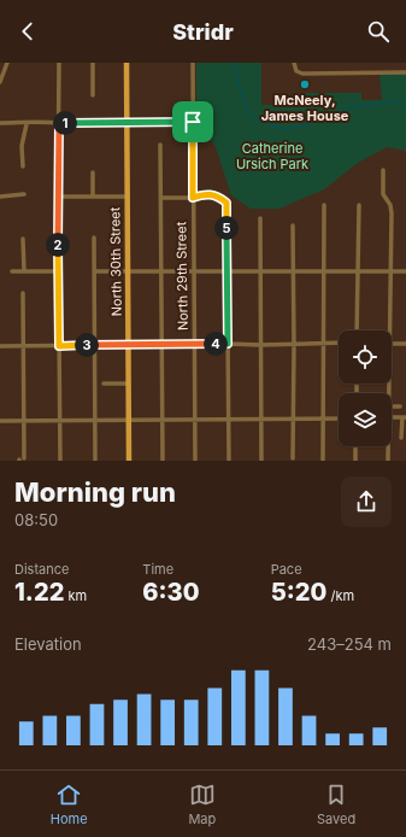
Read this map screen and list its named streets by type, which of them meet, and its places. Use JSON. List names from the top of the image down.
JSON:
{
  "streets": {
    "main road": ["North 30th Street"],
    "street": ["North 29th Street"]
  },
  "parks": ["Catherine Ursich Park"],
  "places": ["McNeely, James House"],
  "page": {
    "header": "Stridr",
    "pins": [
      "1",
      "5",
      "2",
      "4",
      "3"
    ],
    "heading": ["Morning run", "08:50"],
    "stats": [
      ["Distance", "1.22 km"],
      ["Time", "6:30"],
      ["Pace", "5:20 /km"]
    ],
    "chart": ["Elevation", "243–254 m"],
    "tabs": ["Home", "Map", "Saved"]
  }
}
